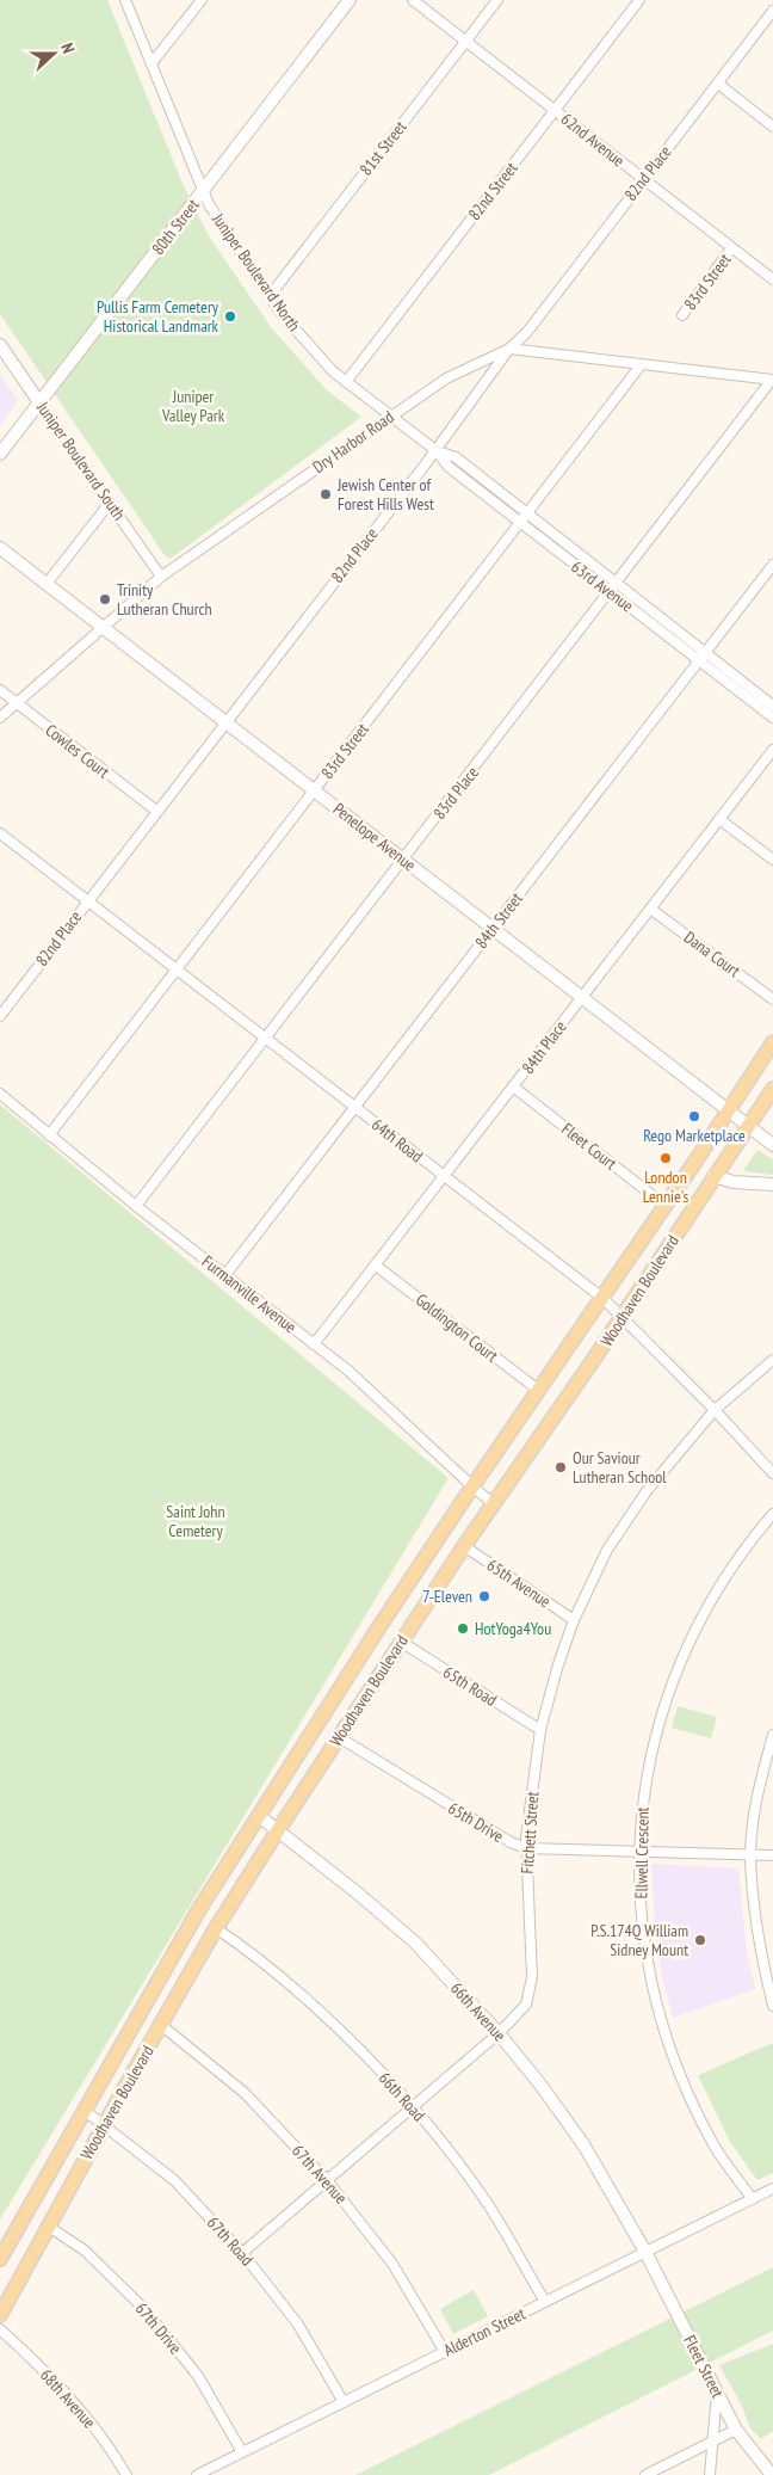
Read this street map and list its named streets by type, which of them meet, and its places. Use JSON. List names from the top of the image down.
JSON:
{
  "streets": {
    "main road": ["Woodhaven Boulevard"],
    "street": [
      "62nd Avenue",
      "81st Street",
      "82nd Place",
      "82nd Street",
      "80th Street",
      "Juniper Boulevard North",
      "83rd Street",
      "Dry Harbor Road",
      "Juniper Boulevard South",
      "63rd Avenue",
      "Cowles Court",
      "83rd Place",
      "Penelope Avenue",
      "84th Street",
      "Dana Court",
      "84th Place",
      "64th Road",
      "Fleet Court",
      "Furmanville Avenue",
      "Goldington Court",
      "65th Avenue",
      "65th Road",
      "65th Drive",
      "Fitchett Street",
      "Ellwell Crescent",
      "66th Avenue",
      "66th Road",
      "67th Avenue",
      "67th Road",
      "67th Drive",
      "Alderton Street",
      "Fleet Street",
      "68th Avenue"
    ]
  },
  "crossings": [
    ["62nd Avenue", "81st Street"],
    ["62nd Avenue", "82nd Place"],
    ["62nd Avenue", "82nd Street"],
    ["62nd Avenue", "83rd Street"],
    ["81st Street", "Juniper Boulevard North"],
    ["82nd Place", "Dry Harbor Road"],
    ["82nd Place", "63rd Avenue"],
    ["82nd Place", "Cowles Court"],
    ["82nd Place", "Penelope Avenue"],
    ["82nd Place", "64th Road"],
    ["82nd Street", "Juniper Boulevard North"],
    ["80th Street", "Juniper Boulevard North"],
    ["80th Street", "Juniper Boulevard South"],
    ["Juniper Boulevard North", "Dry Harbor Road"],
    ["Juniper Boulevard North", "63rd Avenue"],
    ["83rd Street", "63rd Avenue"],
    ["83rd Street", "Penelope Avenue"],
    ["83rd Street", "64th Road"],
    ["83rd Street", "Furmanville Avenue"],
    ["Dry Harbor Road", "Juniper Boulevard South"],
    ["Dry Harbor Road", "63rd Avenue"],
    ["Dry Harbor Road", "Cowles Court"],
    ["Dry Harbor Road", "Penelope Avenue"],
    ["63rd Avenue", "83rd Place"],
    ["63rd Avenue", "84th Street"],
    ["83rd Place", "Penelope Avenue"],
    ["83rd Place", "64th Road"],
    ["83rd Place", "Furmanville Avenue"],
    ["Penelope Avenue", "84th Street"],
    ["Penelope Avenue", "84th Place"],
    ["Penelope Avenue", "Woodhaven Boulevard"],
    ["84th Street", "64th Road"],
    ["84th Street", "Furmanville Avenue"],
    ["Dana Court", "84th Place"],
    ["84th Place", "64th Road"],
    ["84th Place", "Fleet Court"],
    ["84th Place", "Furmanville Avenue"],
    ["84th Place", "Goldington Court"],
    ["64th Road", "Woodhaven Boulevard"],
    ["64th Road", "Fitchett Street"],
    ["Fleet Court", "Woodhaven Boulevard"],
    ["Woodhaven Boulevard", "Furmanville Avenue"],
    ["Woodhaven Boulevard", "Goldington Court"],
    ["Woodhaven Boulevard", "65th Avenue"],
    ["Woodhaven Boulevard", "65th Road"],
    ["Woodhaven Boulevard", "65th Drive"],
    ["Woodhaven Boulevard", "66th Avenue"],
    ["Woodhaven Boulevard", "66th Road"],
    ["Woodhaven Boulevard", "67th Avenue"],
    ["Woodhaven Boulevard", "67th Road"],
    ["Woodhaven Boulevard", "67th Drive"],
    ["65th Avenue", "Fitchett Street"],
    ["65th Road", "Fitchett Street"],
    ["65th Drive", "Fitchett Street"],
    ["65th Drive", "Ellwell Crescent"],
    ["Fitchett Street", "66th Avenue"],
    ["Fitchett Street", "66th Road"],
    ["Fitchett Street", "67th Avenue"],
    ["Fitchett Street", "67th Road"],
    ["Ellwell Crescent", "Alderton Street"],
    ["66th Avenue", "Alderton Street"],
    ["66th Avenue", "Fleet Street"],
    ["66th Road", "Alderton Street"],
    ["67th Avenue", "Alderton Street"],
    ["67th Road", "Alderton Street"],
    ["67th Drive", "Alderton Street"],
    ["Alderton Street", "Fleet Street"]
  ],
  "parks": ["Juniper Valley Park", "Saint John Cemetery"],
  "places": [
    "Pullis Farm Cemetery Historical Landmark",
    "Jewish Center of Forest Hills West",
    "Trinity Lutheran Church",
    "Rego Marketplace",
    "London Lennie's",
    "Our Saviour Lutheran School",
    "7-Eleven",
    "HotYoga4You",
    "P.S.174Q William Sidney Mount"
  ],
  "north": "right"
}
